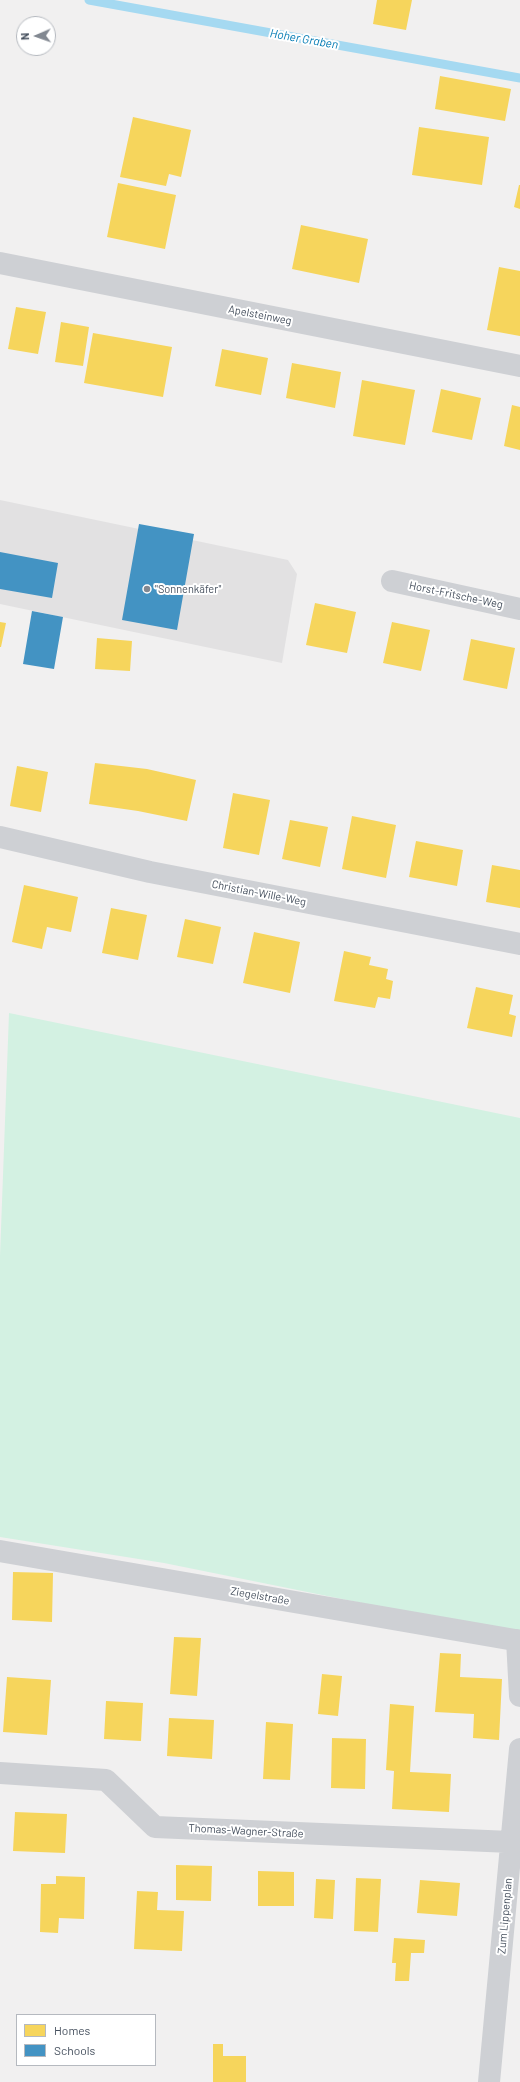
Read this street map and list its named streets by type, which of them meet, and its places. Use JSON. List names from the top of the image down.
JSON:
{
  "streets": {
    "street": [
      "Apelsteinweg",
      "Horst-Fritsche-Weg",
      "Christian-Wille-Weg",
      "Ziegelstraße",
      "Thomas-Wagner-Straße",
      "Zum Lippenplan"
    ]
  },
  "crossings": [
    ["Thomas-Wagner-Straße", "Zum Lippenplan"]
  ],
  "water": ["Hoher Graben"],
  "places": ["\"Sonnenkäfer\""],
  "legend": ["Homes", "Schools"],
  "north": "left"
}
